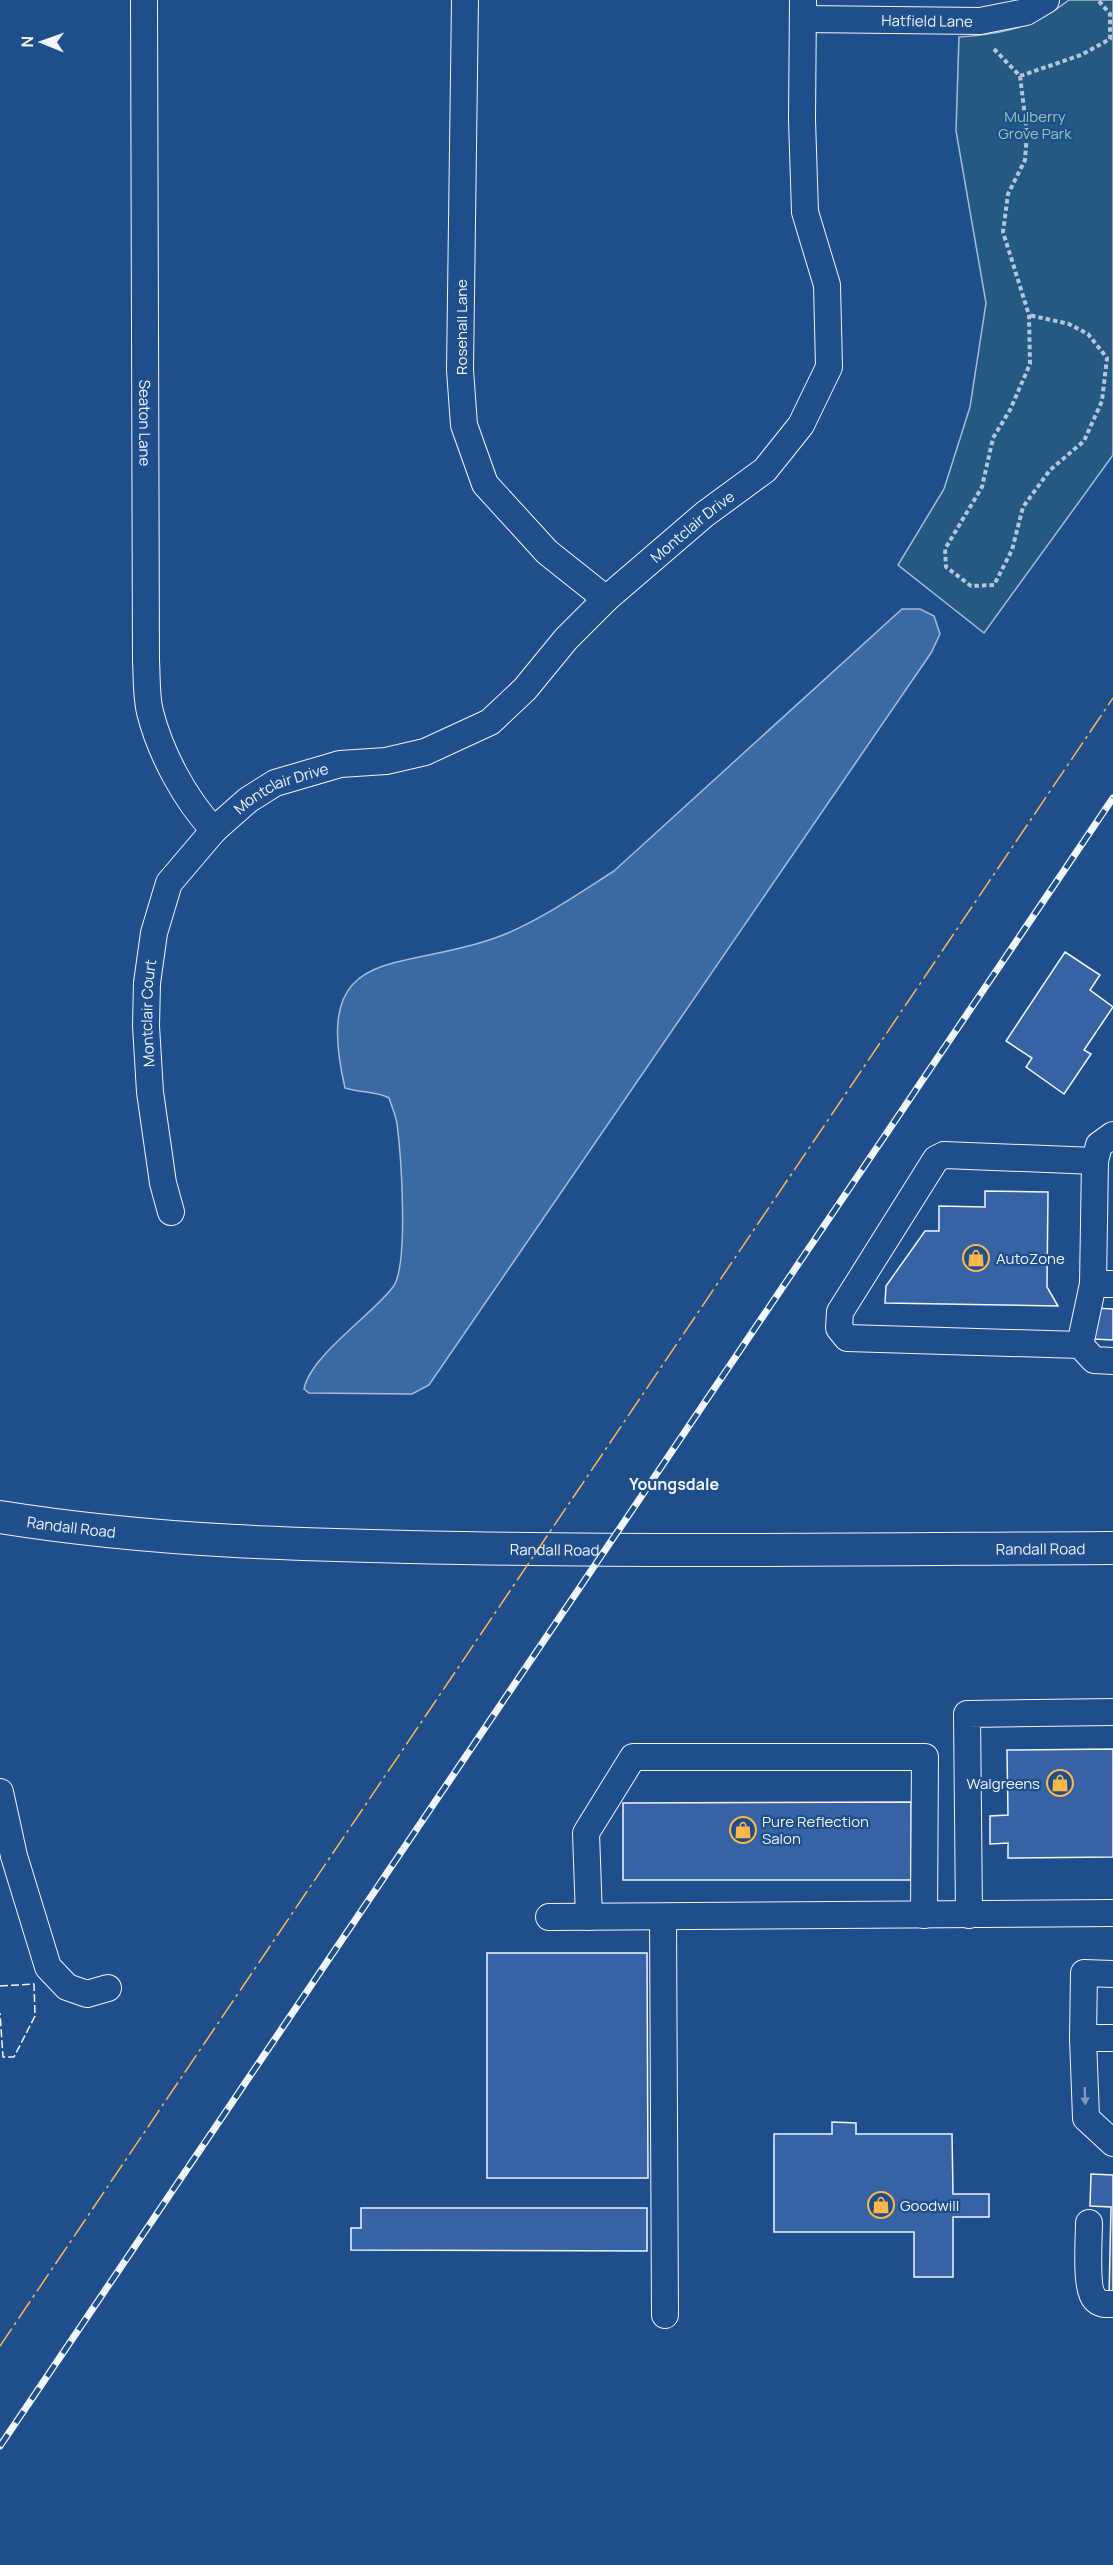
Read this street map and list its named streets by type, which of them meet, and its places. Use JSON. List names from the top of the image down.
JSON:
{
  "streets": {
    "main road": ["Randall Road"],
    "street": [
      "Hatfield Lane",
      "Rosehall Lane",
      "Seaton Lane",
      "Montclair Drive",
      "Montclair Court"
    ]
  },
  "crossings": [
    ["Hatfield Lane", "Montclair Drive"],
    ["Rosehall Lane", "Montclair Drive"],
    ["Seaton Lane", "Montclair Drive"],
    ["Seaton Lane", "Montclair Court"],
    ["Montclair Drive", "Montclair Court"]
  ],
  "districts": ["Youngsdale"],
  "parks": ["Mulberry Grove Park"],
  "places": {
    "shop": [
      "AutoZone",
      "Walgreens",
      "Pure Reflection Salon",
      "Goodwill"
    ]
  },
  "north": "left"
}
